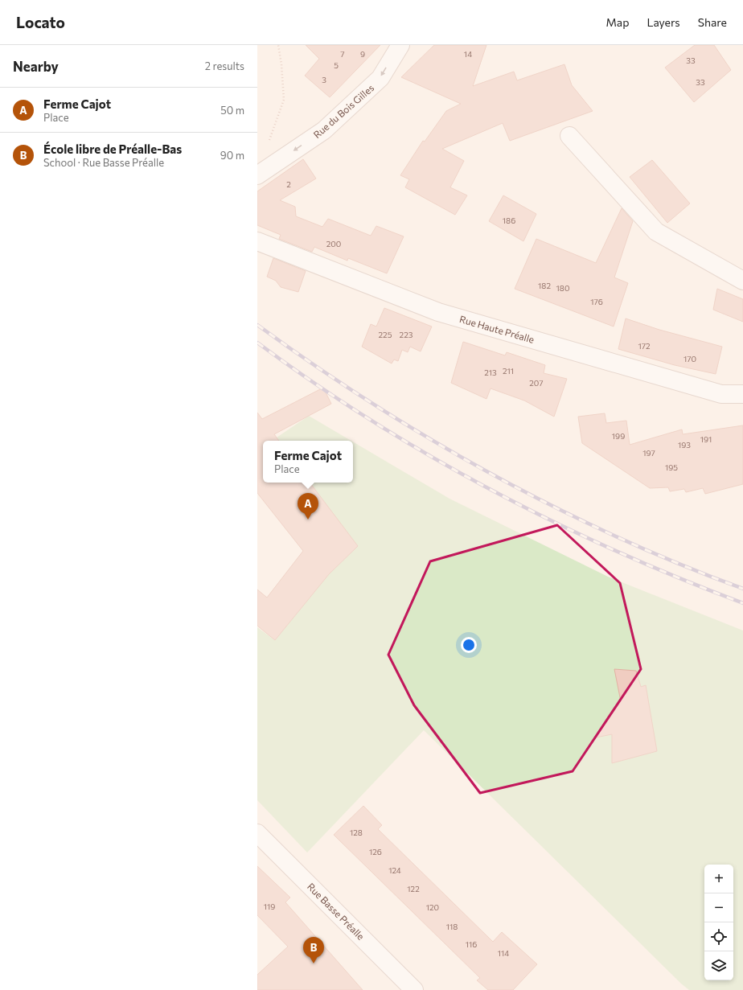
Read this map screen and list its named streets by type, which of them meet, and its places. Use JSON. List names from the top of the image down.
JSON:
{
  "streets": {
    "street": ["Rue du Bois Gilles", "Rue Haute Préalle", "Rue Basse Préalle"]
  },
  "one_way": ["Rue du Bois Gilles"],
  "house_numbers": [
    "7",
    "9",
    "14",
    "33",
    "5",
    "3",
    "33",
    "2",
    "186",
    "200",
    "182",
    "180",
    "176",
    "225",
    "223",
    "172",
    "170",
    "211",
    "213",
    "207",
    "199",
    "191",
    "193",
    "197",
    "195",
    "128",
    "126",
    "124",
    "122",
    "119",
    "120",
    "118",
    "116",
    "114"
  ],
  "page": {
    "header": "Locato",
    "nav": ["Map", "Layers", "Share"],
    "heading": ["Nearby", "2 results"],
    "list": [
      {
        "mark": "A",
        "name": "Ferme Cajot",
        "note": "Place",
        "value": "50 m"
      },
      {
        "mark": "B",
        "name": "École libre de Préalle-Bas",
        "note": "School · Rue Basse Préalle",
        "value": "90 m"
      }
    ],
    "popup": ["Ferme Cajot", "Place"],
    "pins": ["A", "B"],
    "map_buttons": ["+", "−"]
  }
}
